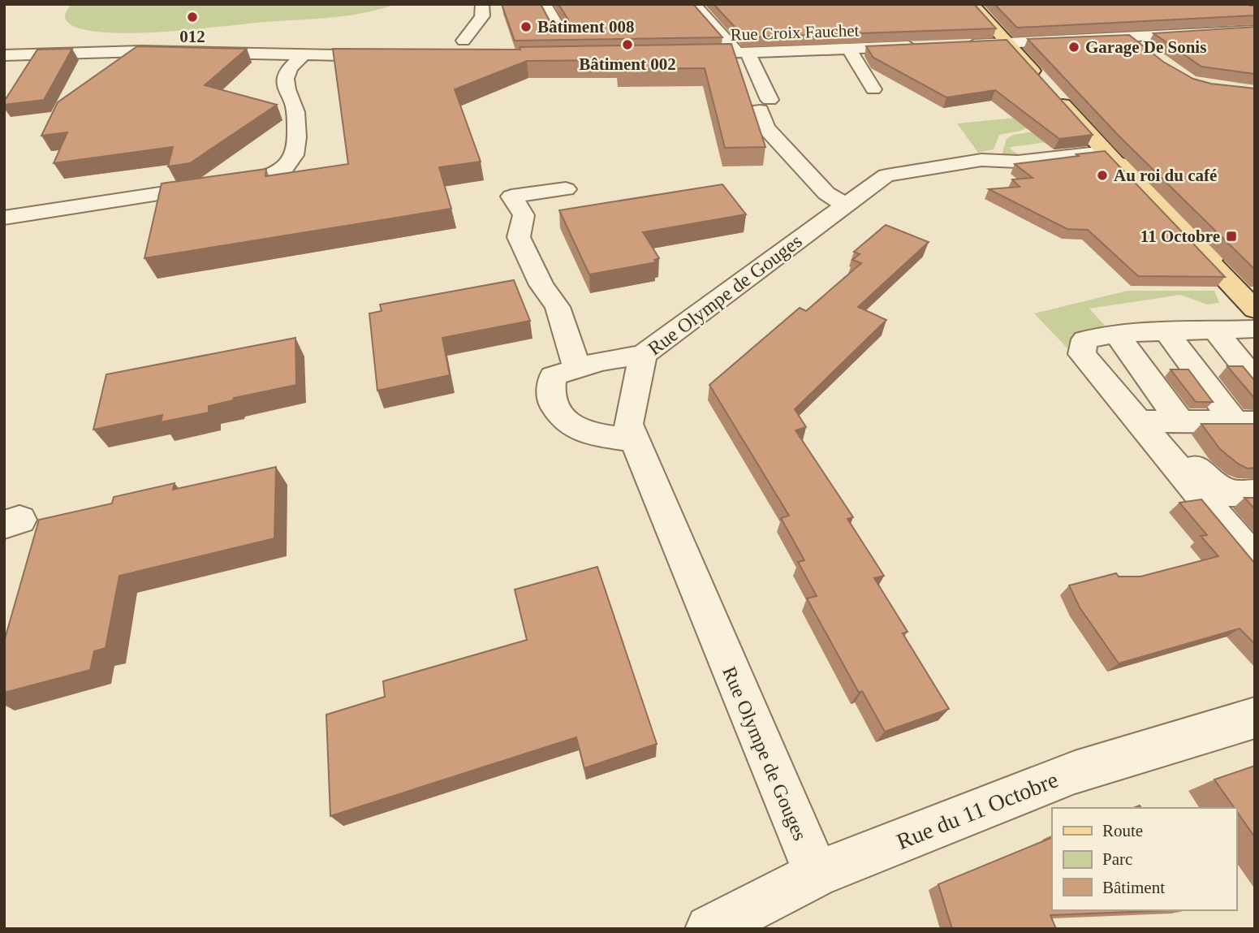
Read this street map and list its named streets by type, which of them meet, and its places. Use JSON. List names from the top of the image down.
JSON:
{
  "streets": {
    "street": ["Rue Croix Fauchet", "Rue Olympe de Gouges", "Rue du 11 Octobre"]
  },
  "crossings": [
    ["Rue Olympe de Gouges", "Rue du 11 Octobre"]
  ],
  "places": {
    "other": [
      "012",
      "Bâtiment 008",
      "Bâtiment 002",
      "Garage De Sonis",
      "Au roi du café"
    ],
    "transit": ["11 Octobre"]
  },
  "legend": ["Route", "Parc", "Bâtiment"]
}
